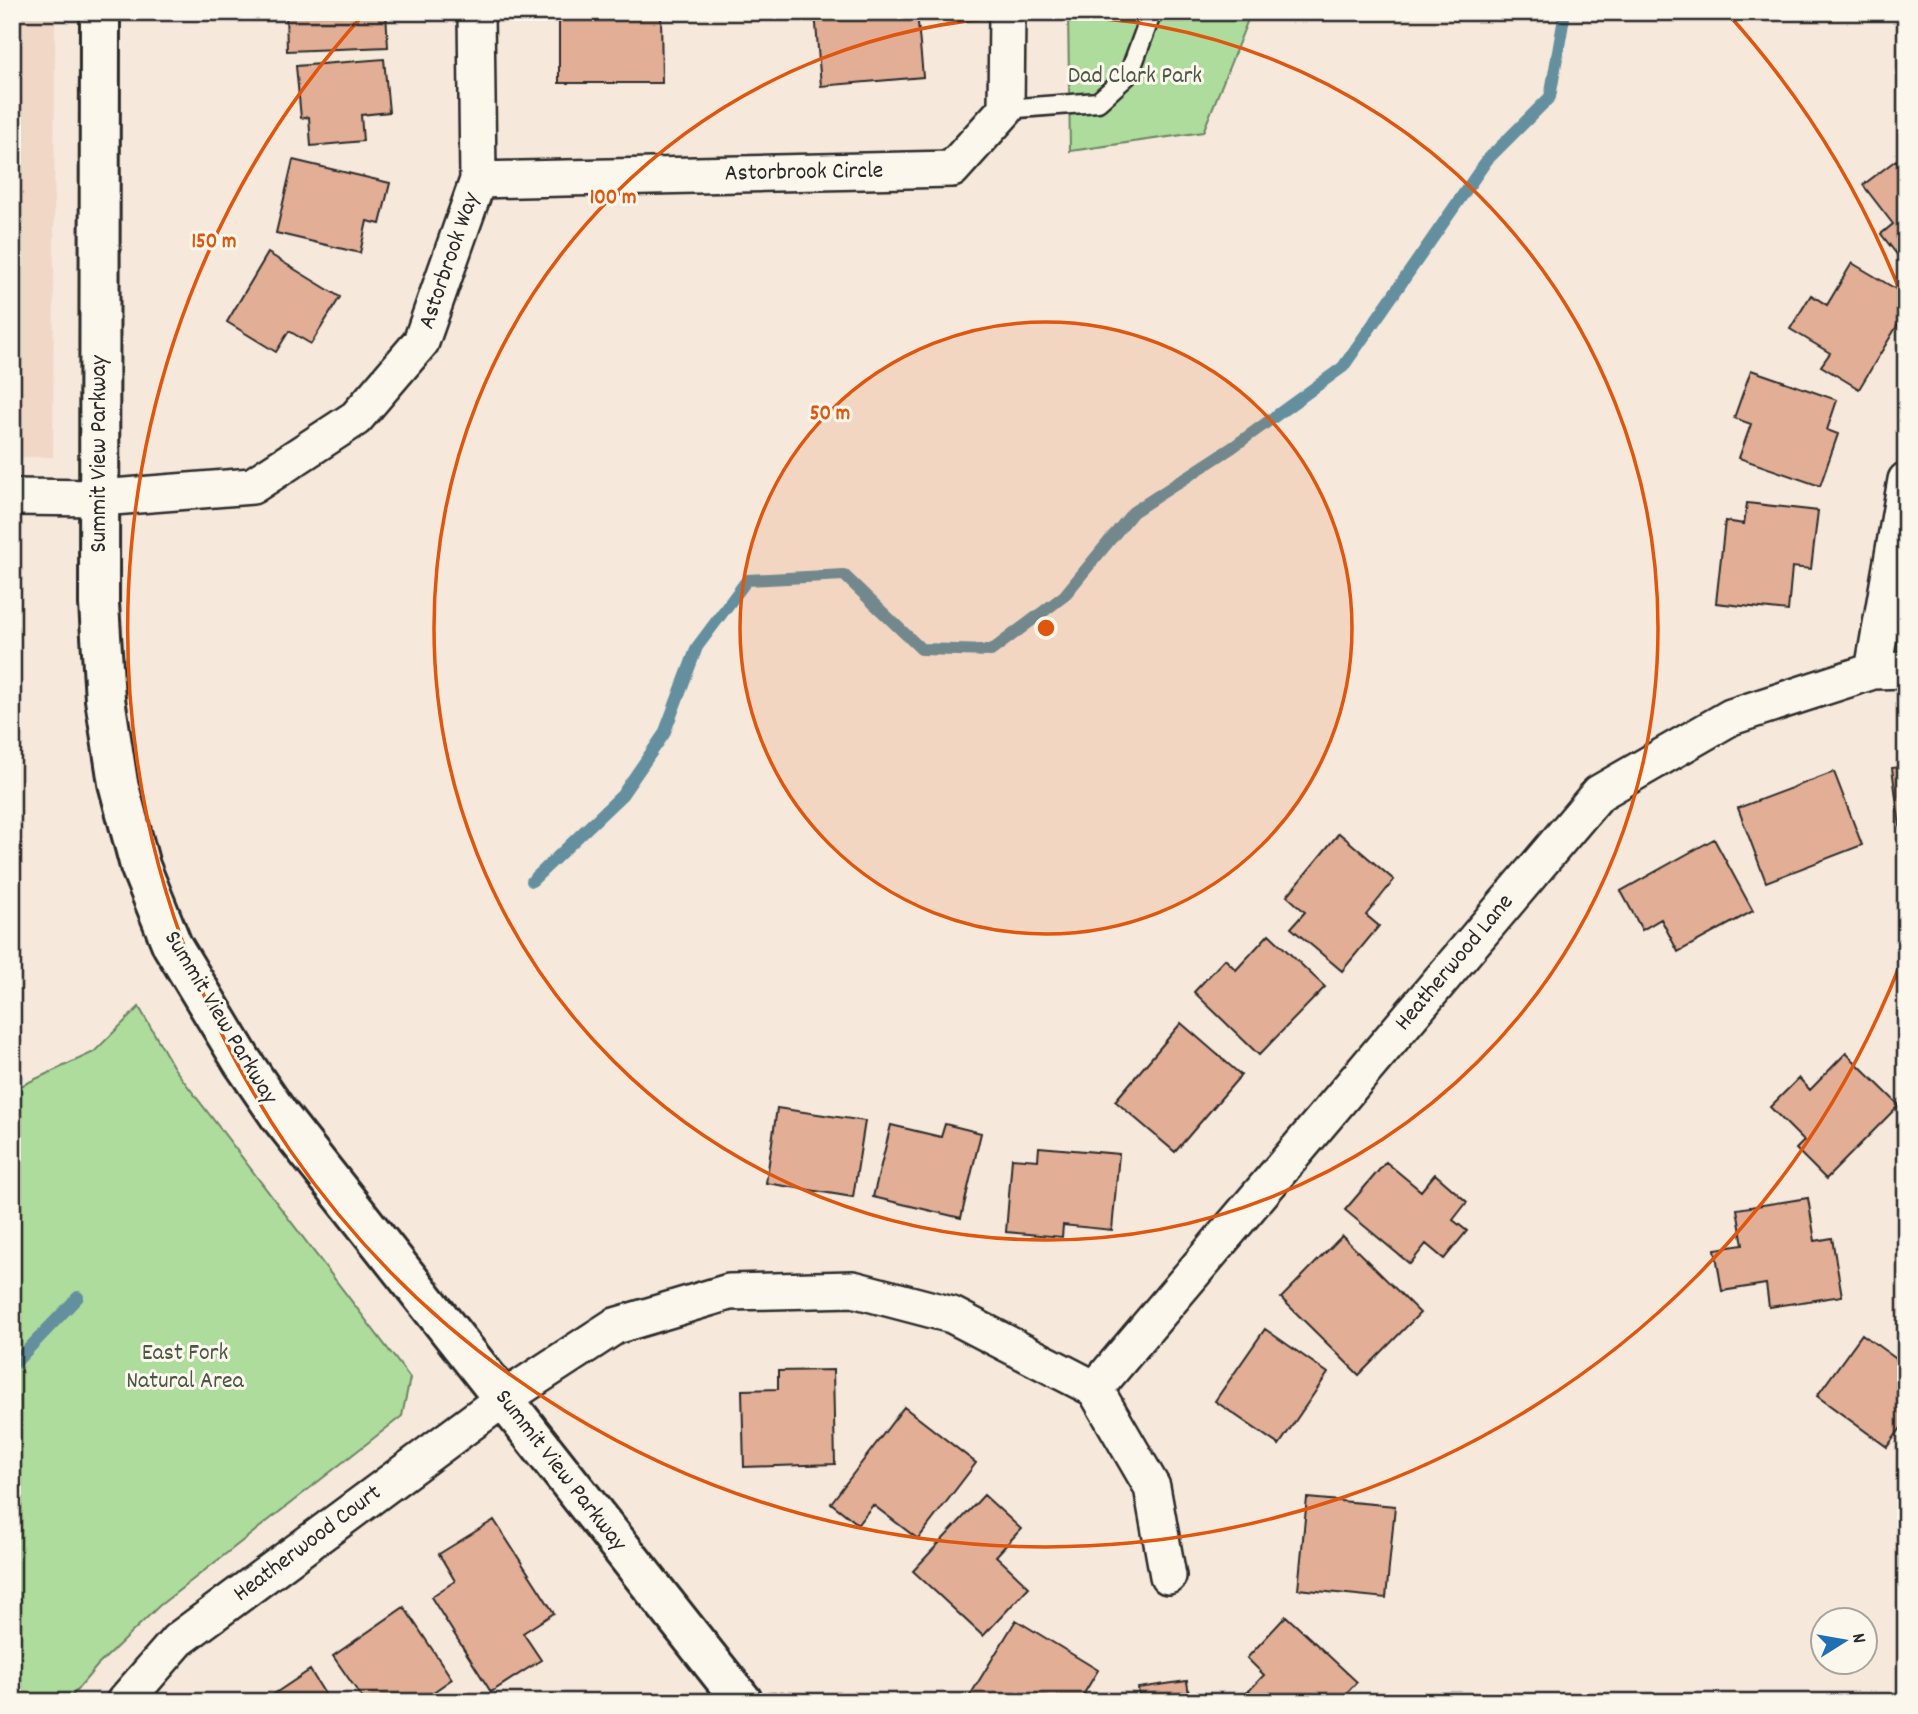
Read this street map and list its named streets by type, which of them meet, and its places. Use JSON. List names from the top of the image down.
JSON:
{
  "streets": {
    "street": [
      "Astorbrook Circle",
      "Astorbrook Way",
      "Summit View Parkway",
      "Heatherwood Lane",
      "Heatherwood Court"
    ]
  },
  "crossings": [
    ["Astorbrook Circle", "Astorbrook Way"],
    ["Astorbrook Way", "Summit View Parkway"],
    ["Summit View Parkway", "Heatherwood Court"],
    ["Heatherwood Lane", "Heatherwood Court"]
  ],
  "parks": ["Dad Clark Park", "East Fork Natural Area"],
  "north": "right",
  "rings": ["100 m", "150 m", "50 m"]
}
